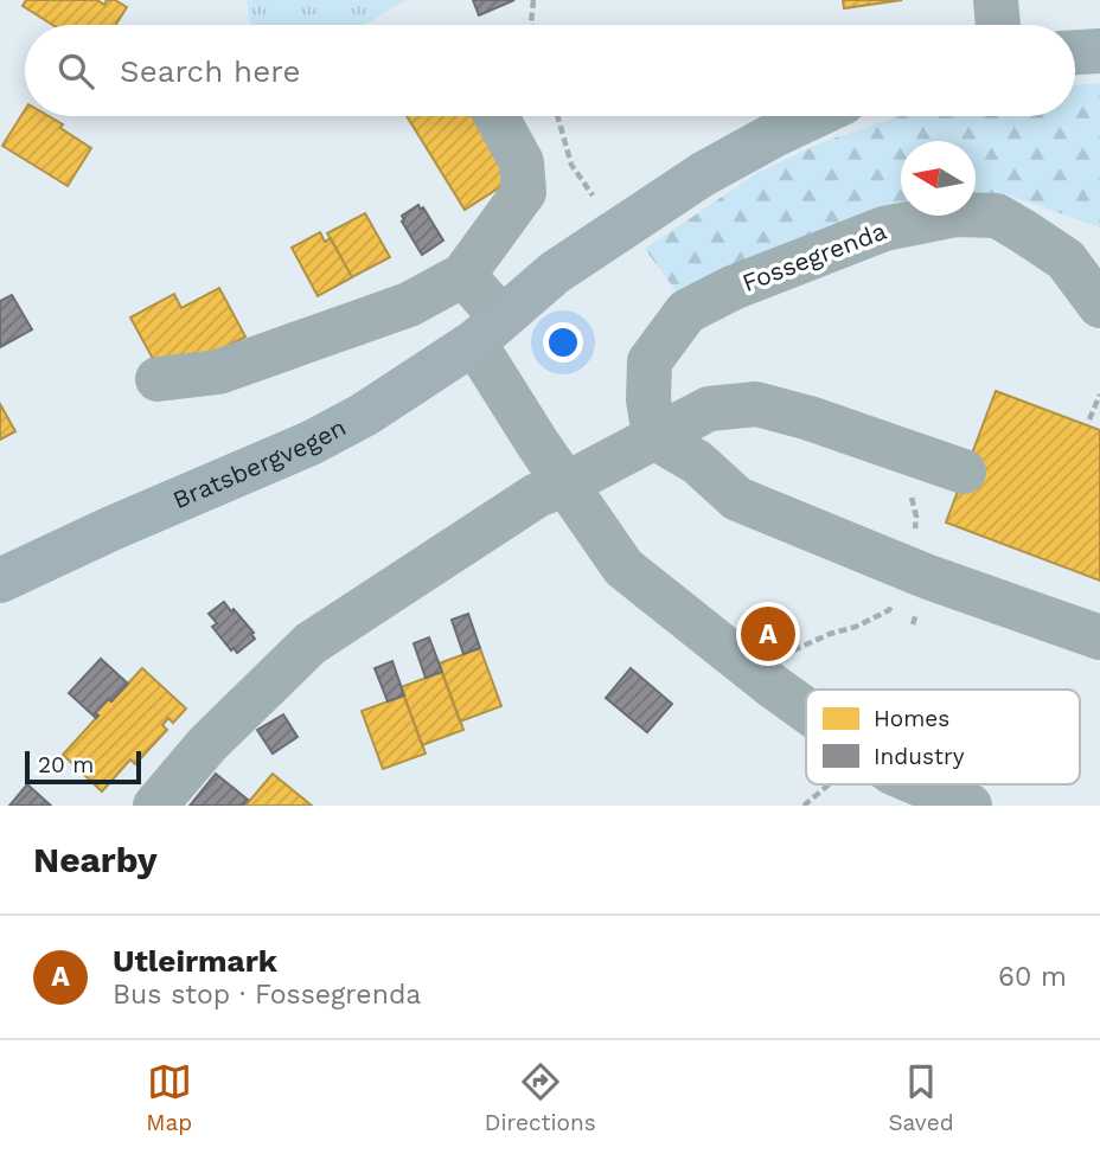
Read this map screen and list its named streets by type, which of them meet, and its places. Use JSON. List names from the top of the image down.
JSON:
{
  "streets": {
    "main road": ["Bratsbergvegen"],
    "street": ["Fossegrenda"]
  },
  "legend": ["Homes", "Industry"],
  "scale_bar": "20 m",
  "north": "left",
  "page": {
    "search": "Search here",
    "pins": "A",
    "scale": "20 m",
    "heading": "Nearby",
    "list": [
      {
        "mark": "A",
        "name": "Utleirmark",
        "note": "Bus stop · Fossegrenda",
        "value": "60 m"
      }
    ],
    "nav": ["Map", "Directions", "Saved"]
  }
}
